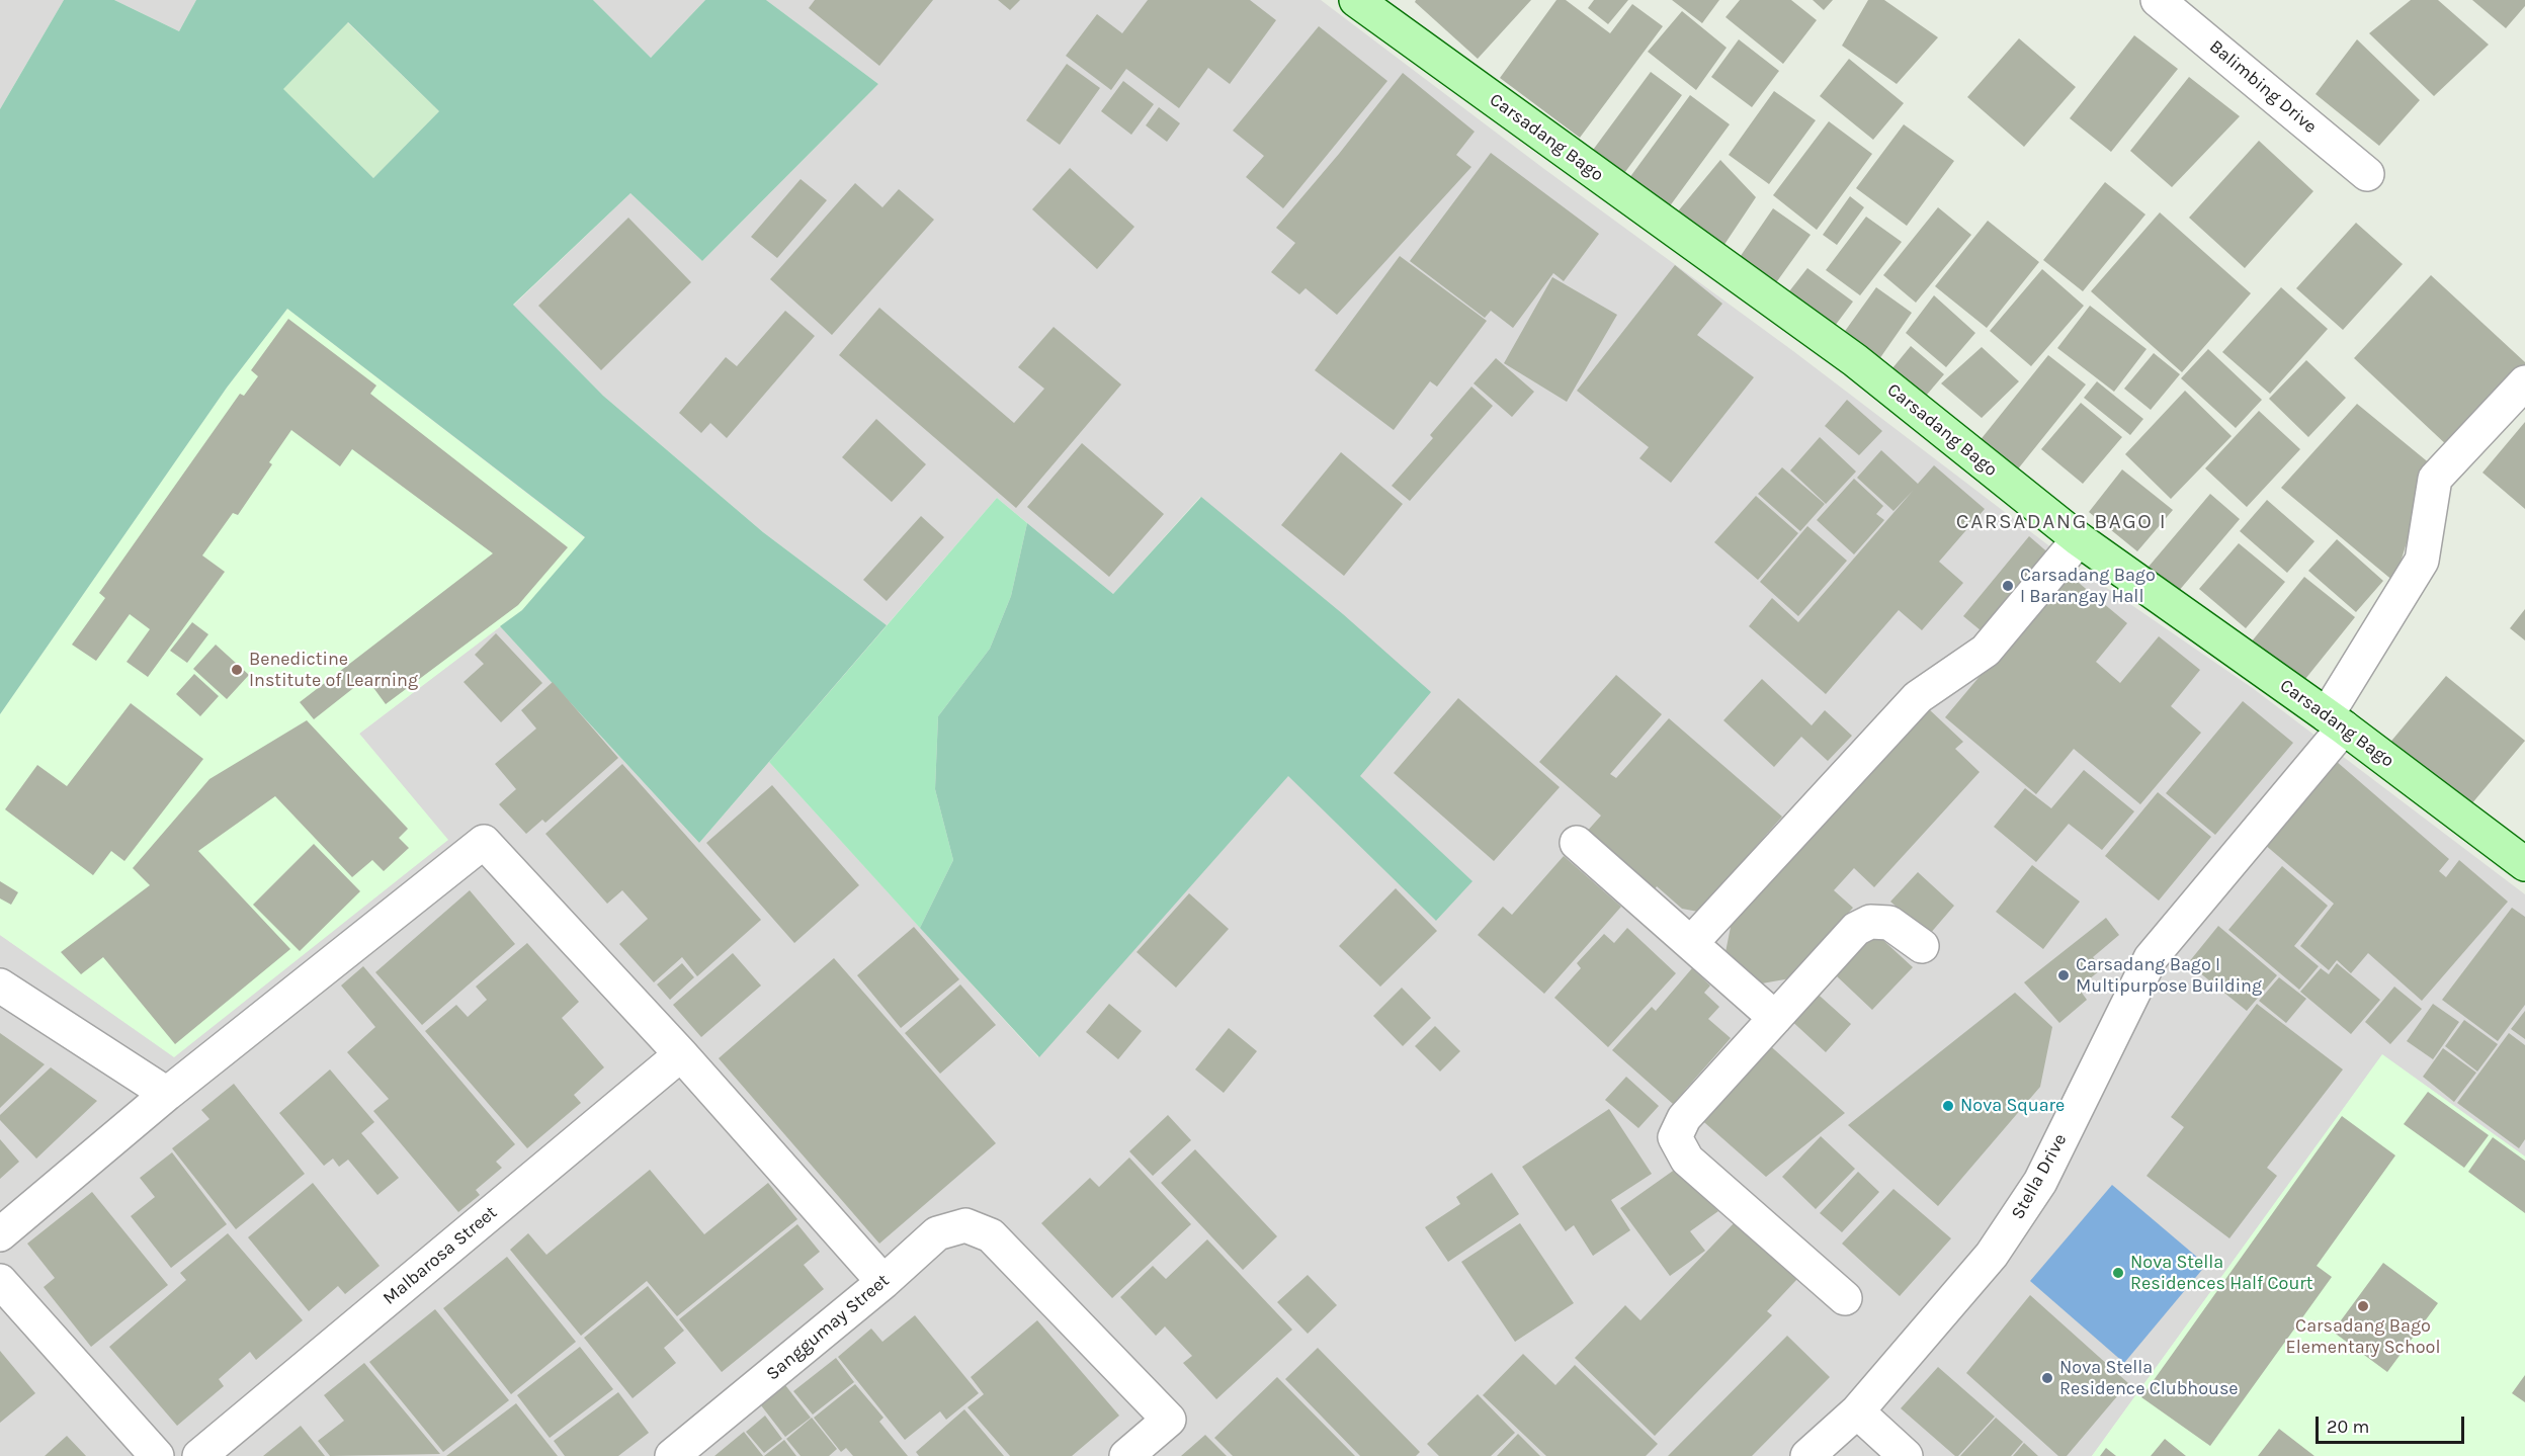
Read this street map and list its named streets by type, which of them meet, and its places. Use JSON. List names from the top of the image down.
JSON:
{
  "streets": {
    "street": [
      "Balimbing Drive",
      "Carsadang Bago",
      "Stella Drive",
      "Malbarosa Street",
      "Sanggumay Street"
    ]
  },
  "crossings": [
    ["Carsadang Bago", "Stella Drive"]
  ],
  "districts": ["CARSADANG BAGO I"],
  "places": [
    "Carsadang Bago I Barangay Hall",
    "Benedictine Institute of Learning",
    "Carsadang Bago I Multipurpose Building",
    "Nova Square",
    "Nova Stella Residences Half Court",
    "Carsadang Bago Elementary School",
    "Nova Stella Residence Clubhouse"
  ],
  "scale_bar": "20 m"
}
